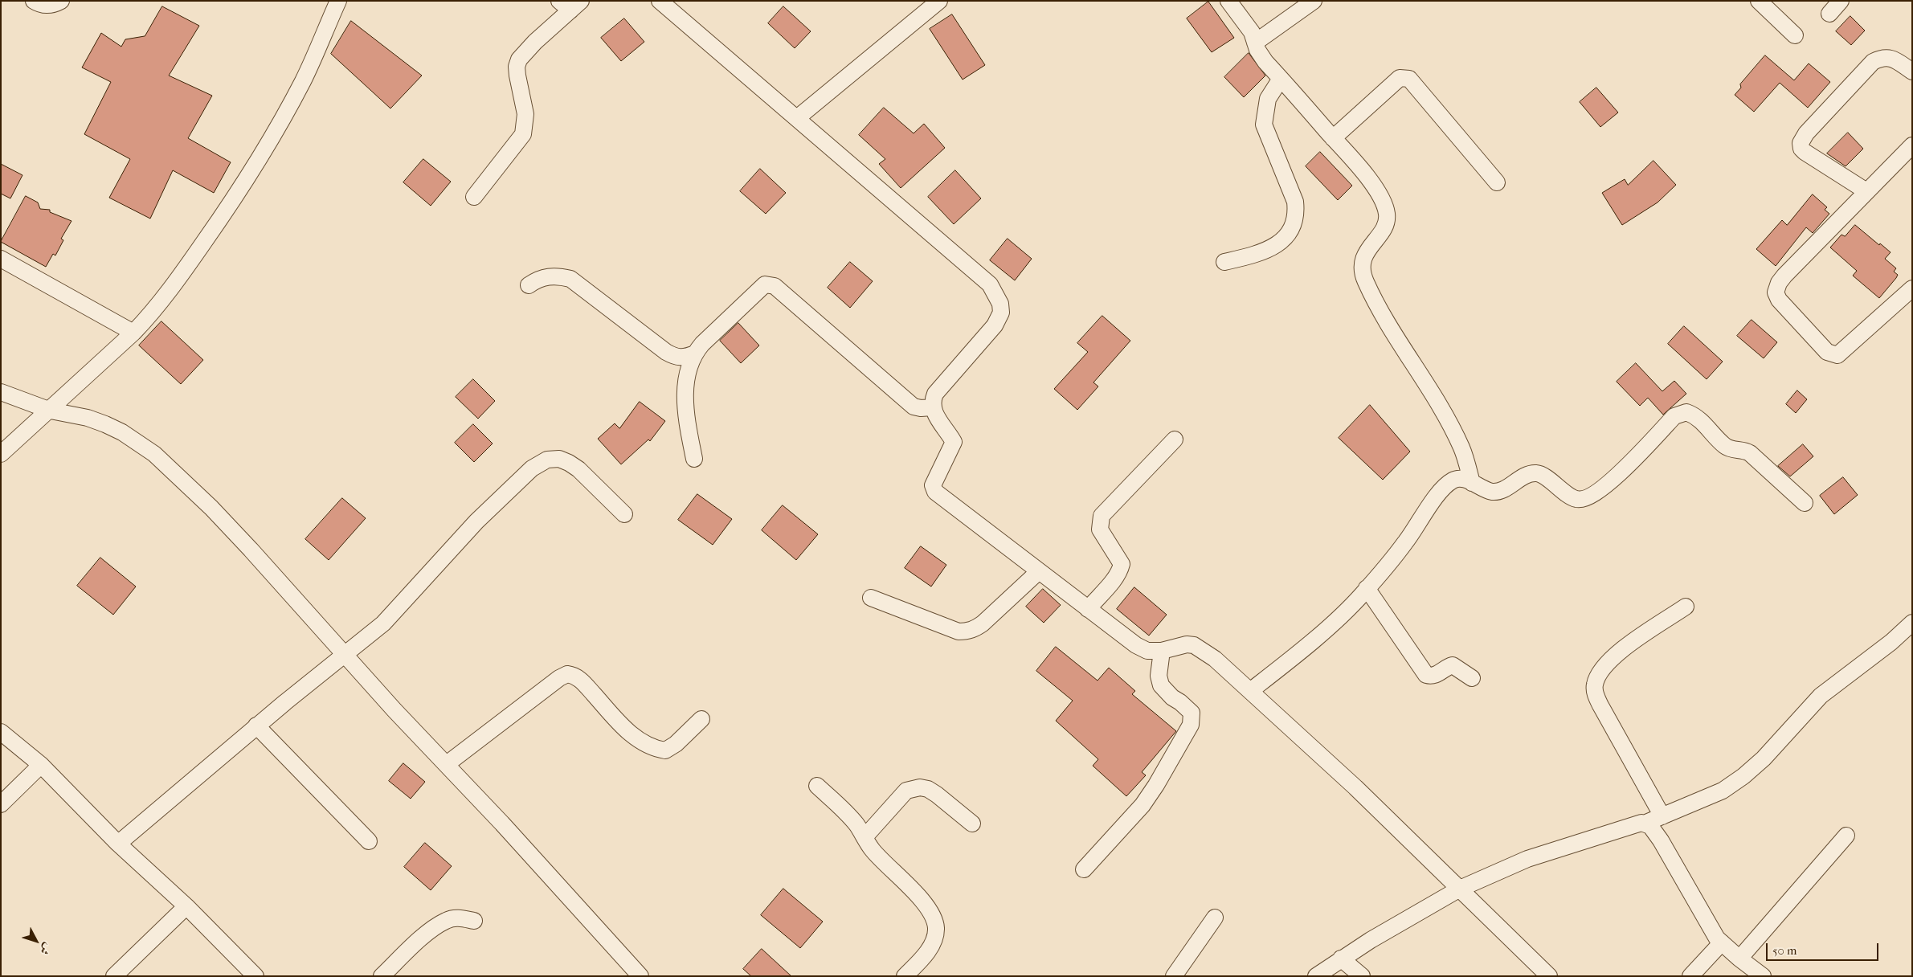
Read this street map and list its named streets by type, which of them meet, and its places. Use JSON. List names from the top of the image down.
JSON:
{
  "scale_bar": "50 m",
  "north": "bottom right"
}
